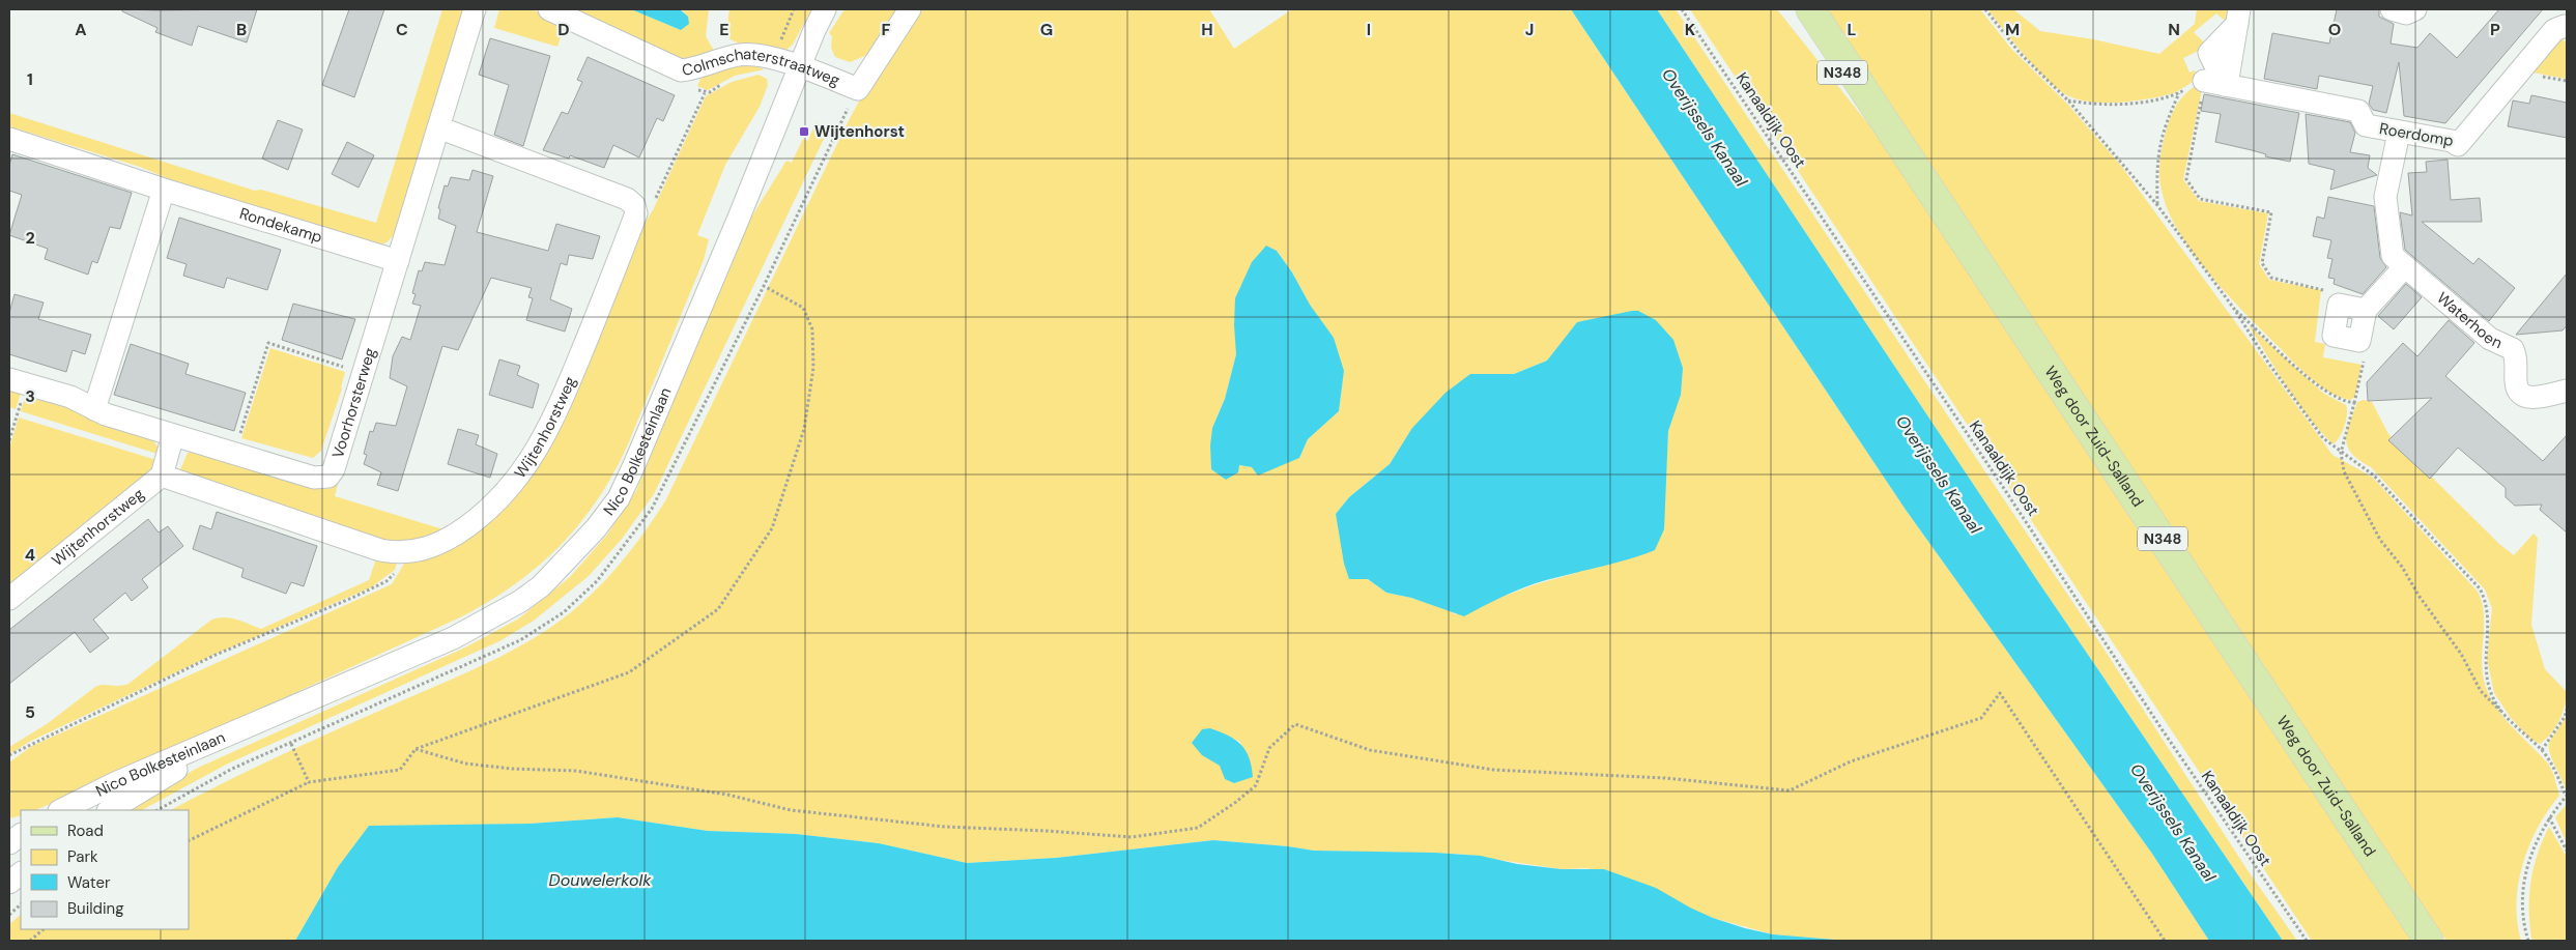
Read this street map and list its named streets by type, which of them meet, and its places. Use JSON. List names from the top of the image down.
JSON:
{
  "streets": {
    "main road": ["N348", "Weg door Zuid-Salland"],
    "street": [
      "Colmschaterstraatweg",
      "Roerdomp",
      "Rondekamp",
      "Waterhoen",
      "Voorhorsterweg",
      "Wijtenhorstweg",
      "Nico Bolkesteinlaan"
    ],
    "path": ["Kanaaldijk Oost"]
  },
  "crossings": [
    ["N348", "Weg door Zuid-Salland"],
    ["Colmschaterstraatweg", "Nico Bolkesteinlaan"],
    ["Roerdomp", "Waterhoen"],
    ["Rondekamp", "Voorhorsterweg"]
  ],
  "water": ["Overijssels Kanaal", "Douwelerkolk"],
  "places": {
    "transit": ["Wijtenhorst"]
  },
  "legend": [
    "Road",
    "Park",
    "Water",
    "Building"
  ],
  "grid": {
    "columns": [
      "A",
      "B",
      "C",
      "D",
      "E",
      "F",
      "G",
      "H",
      "I",
      "J",
      "K",
      "L",
      "M",
      "N",
      "O",
      "P"
    ],
    "rows": [
      "1",
      "2",
      "3",
      "4",
      "5"
    ]
  }
}
